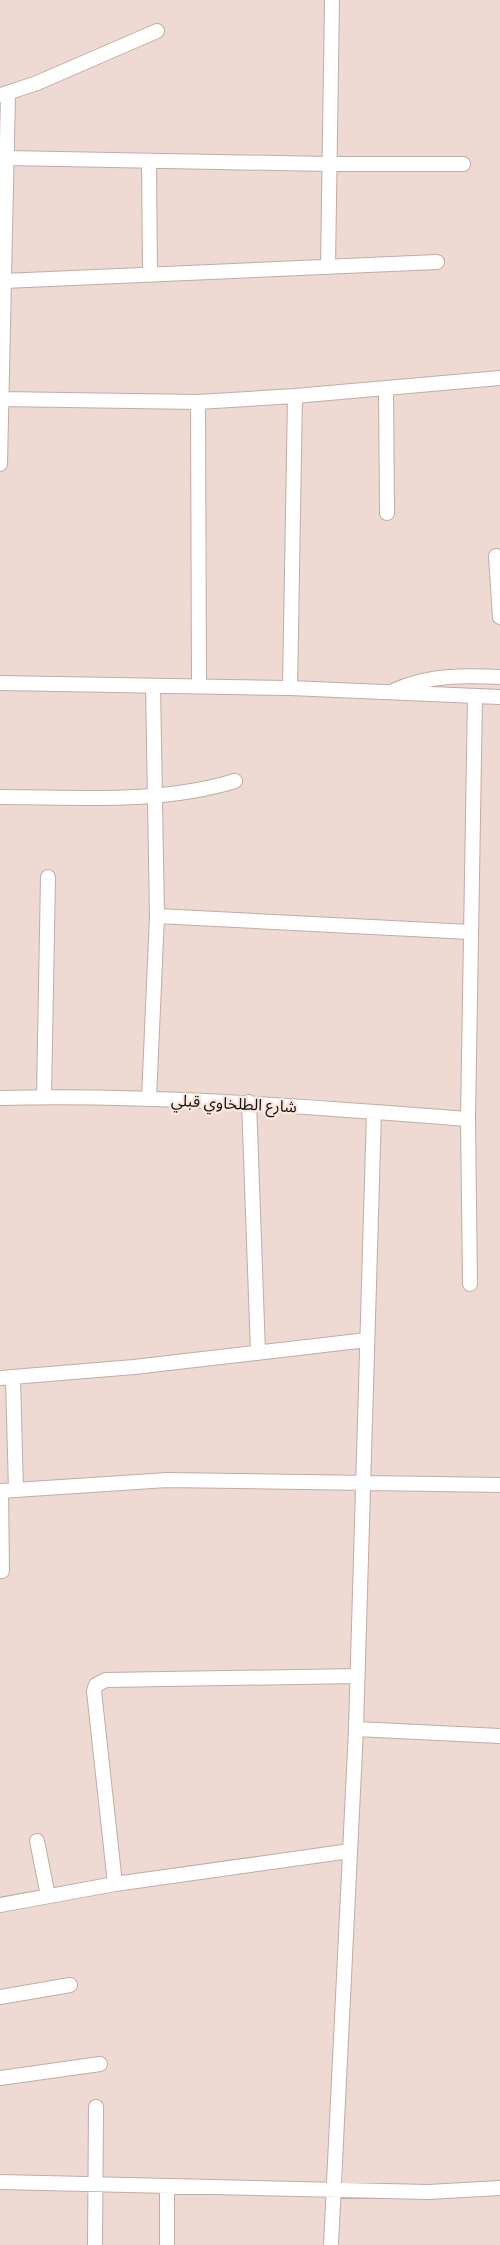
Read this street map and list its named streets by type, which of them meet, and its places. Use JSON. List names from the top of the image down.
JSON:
{
  "streets": {
    "street": ["شارع الطلخاوي قبلي"]
  }
}
